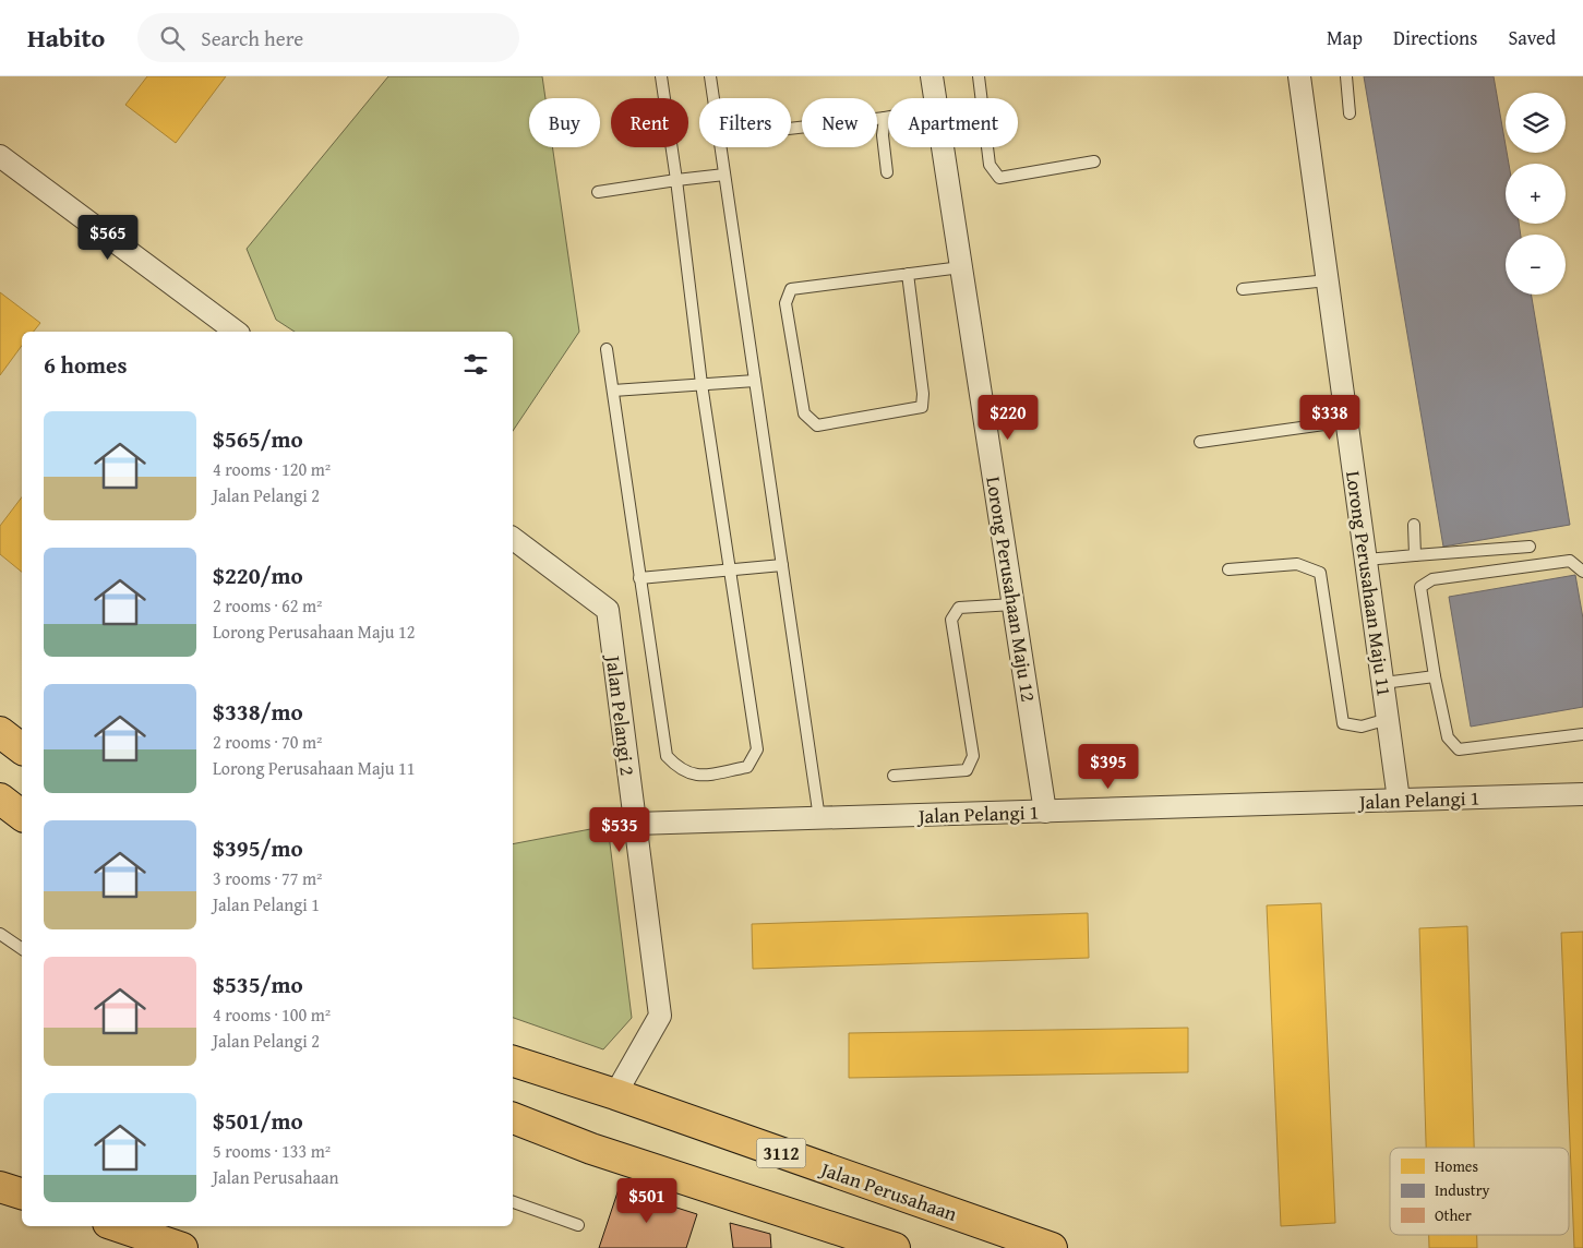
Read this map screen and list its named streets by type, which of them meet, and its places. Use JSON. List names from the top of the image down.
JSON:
{
  "streets": {
    "main road": ["3112", "Jalan Perusahaan"],
    "street": [
      "Lorong Perusahaan Maju 11",
      "Lorong Perusahaan Maju 12",
      "Jalan Pelangi 2",
      "Jalan Pelangi 1"
    ]
  },
  "crossings": [
    ["Lorong Perusahaan Maju 11", "Jalan Pelangi 1"],
    ["Lorong Perusahaan Maju 12", "Jalan Pelangi 1"],
    ["Jalan Pelangi 2", "Jalan Pelangi 1"],
    ["Jalan Pelangi 2", "Jalan Perusahaan"]
  ],
  "legend": ["Homes", "Industry", "Other"],
  "page": {
    "header": "Habito",
    "search": "Search here",
    "nav": ["Map", "Directions", "Saved"],
    "map_buttons": ["+", "−"],
    "chip": [
      "Buy",
      "Rent",
      "Filters",
      "New",
      "Apartment"
    ],
    "price": [
      "$565",
      "$220",
      "$338",
      "$395",
      "$535",
      "$501"
    ],
    "heading": "6 homes",
    "list": [
      {
        "name": "$565/mo",
        "note": "4 rooms · 120 m² · Jalan Pelangi 2"
      },
      {
        "name": "$220/mo",
        "note": "2 rooms · 62 m² · Lorong Perusahaan Maju 12"
      },
      {
        "name": "$338/mo",
        "note": "2 rooms · 70 m² · Lorong Perusahaan Maju 11"
      },
      {
        "name": "$395/mo",
        "note": "3 rooms · 77 m² · Jalan Pelangi 1"
      },
      {
        "name": "$535/mo",
        "note": "4 rooms · 100 m² · Jalan Pelangi 2"
      },
      {
        "name": "$501/mo",
        "note": "5 rooms · 133 m² · Jalan Perusahaan"
      }
    ]
  }
}
